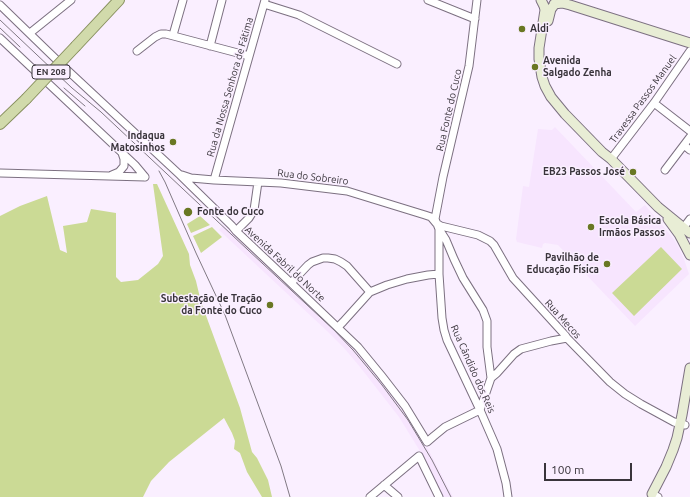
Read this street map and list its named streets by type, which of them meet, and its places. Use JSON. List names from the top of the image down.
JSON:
{
  "streets": {
    "main road": ["EN 208"],
    "street": [
      "Rua da Nossa Senhora de Fátima",
      "Travessa Passos Manuel",
      "Rua Fonte do Cuco",
      "Rua do Sobreiro",
      "Avenida Fabril do Norte",
      "Rua Mecos",
      "Rua Cândido dos Reis"
    ]
  },
  "crossings": [
    ["Rua da Nossa Senhora de Fátima", "Rua do Sobreiro"],
    ["Rua Fonte do Cuco", "Rua do Sobreiro"],
    ["Rua Fonte do Cuco", "Rua Mecos"],
    ["Rua Fonte do Cuco", "Rua Cândido dos Reis"],
    ["Rua do Sobreiro", "Avenida Fabril do Norte"],
    ["Rua do Sobreiro", "Rua Mecos"],
    ["Rua do Sobreiro", "Rua Cândido dos Reis"],
    ["Avenida Fabril do Norte", "Rua Cândido dos Reis"],
    ["Rua Mecos", "Rua Cândido dos Reis"]
  ],
  "places": [
    "Aldi",
    "Avenida Salgado Zenha",
    "Indaqua Matosinhos",
    "EB23 Passos José",
    "Fonte do Cuco",
    "Escola Básica Irmãos Passos",
    "Pavilhão de Educação Física",
    "Subestação de Tração da Fonte do Cuco"
  ],
  "scale_bar": "100 m"
}
